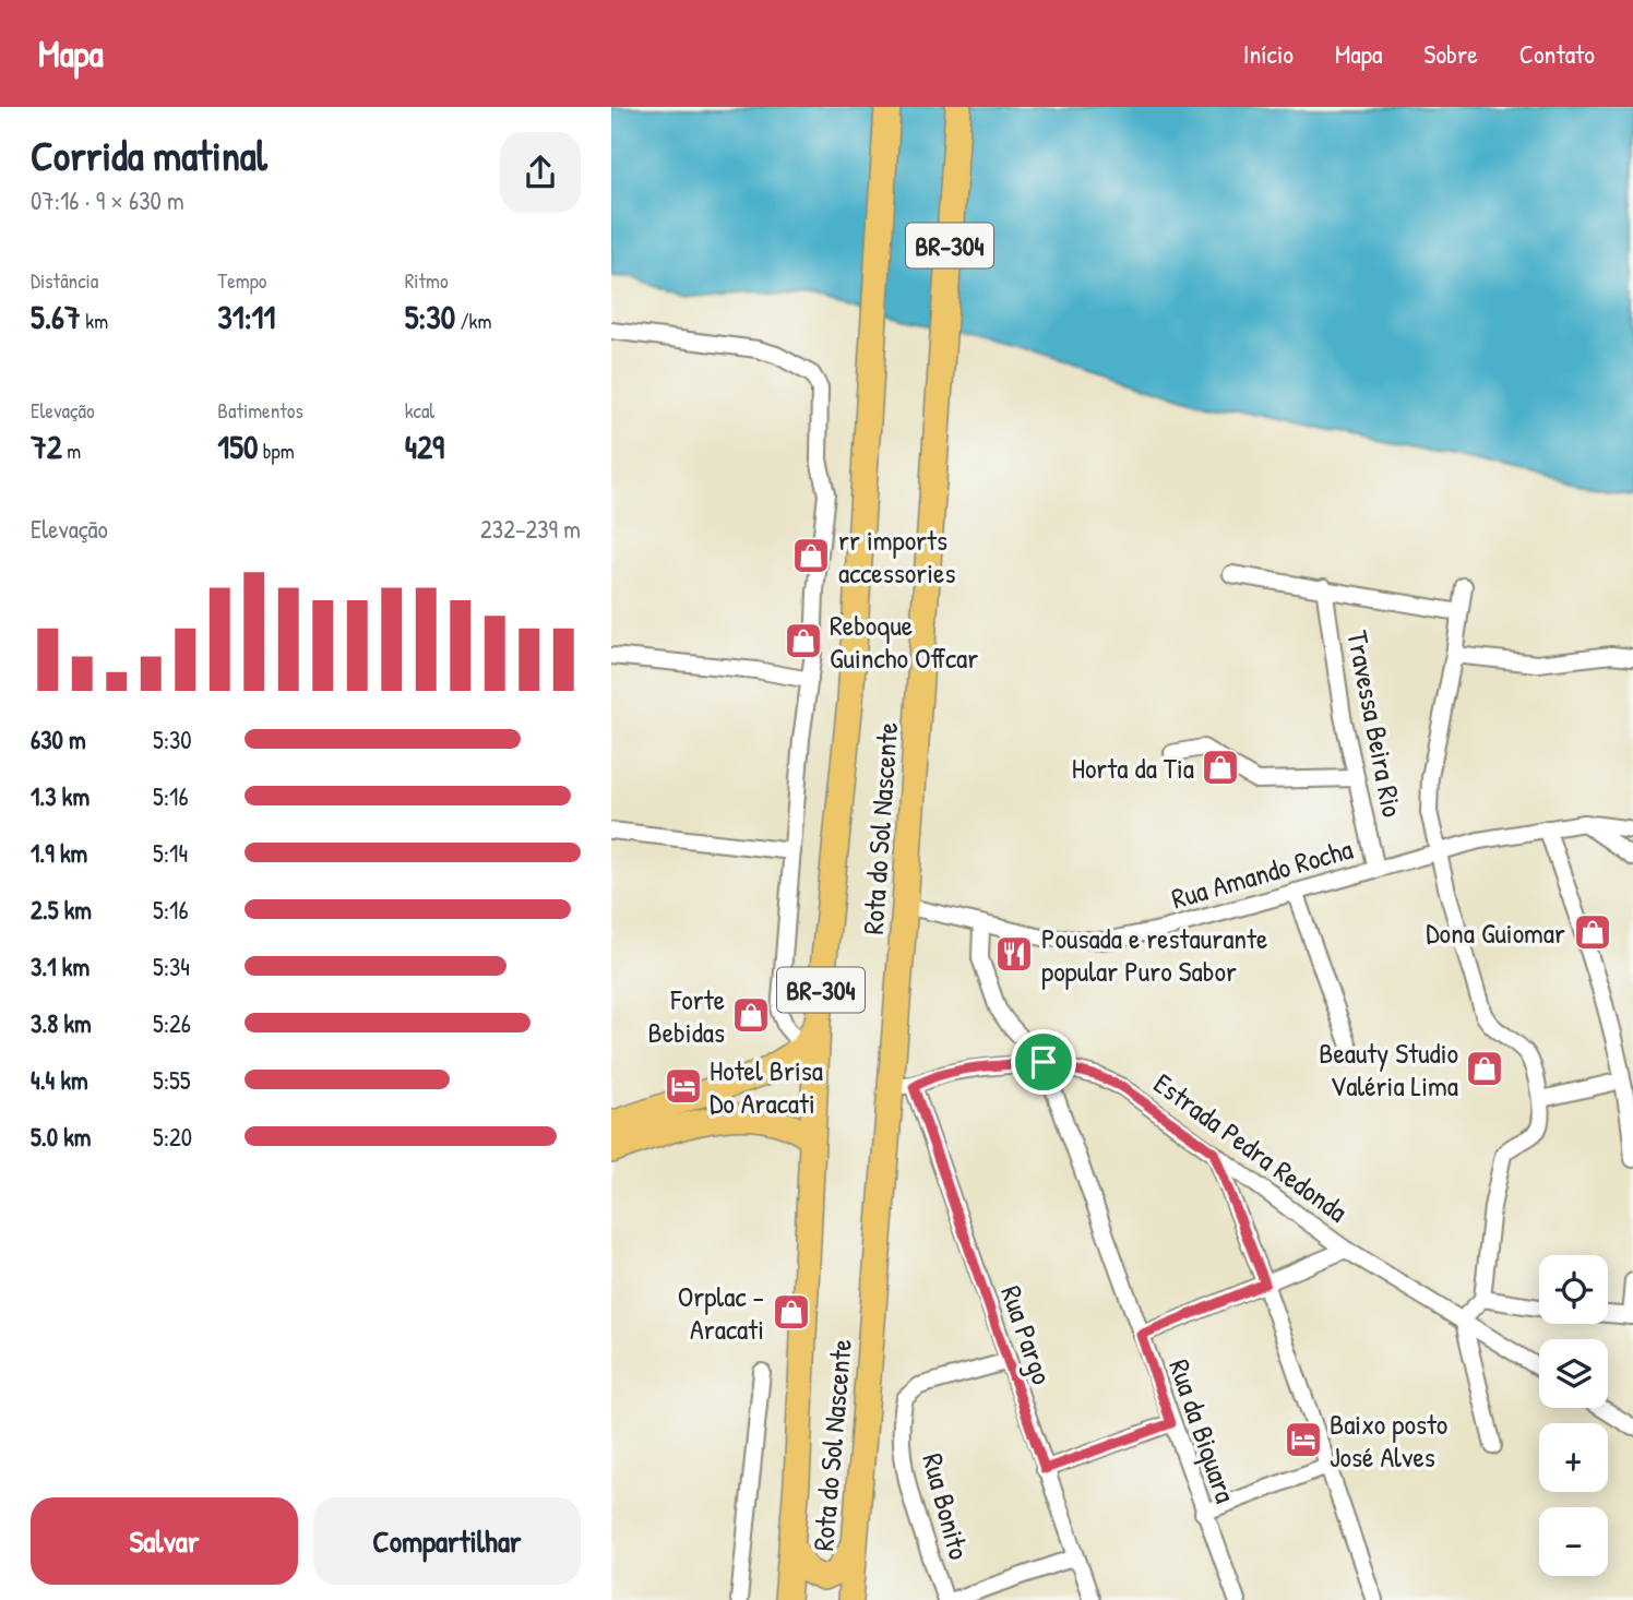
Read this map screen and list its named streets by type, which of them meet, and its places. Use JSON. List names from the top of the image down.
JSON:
{
  "streets": {
    "highway": ["BR-304", "Rota do Sol Nascente"],
    "street": [
      "Travessa Beira Rio",
      "Rua Amando Rocha",
      "Estrada Pedra Redonda",
      "Rua Pargo",
      "Rua da Biquara",
      "Rua Bonito"
    ]
  },
  "crossings": [
    ["Travessa Beira Rio", "Rua Amando Rocha"],
    ["Rota do Sol Nascente", "Rua Amando Rocha"],
    ["Rota do Sol Nascente", "Rua Pargo"],
    ["Estrada Pedra Redonda", "Rua da Biquara"],
    ["Rua Pargo", "Rua Bonito"]
  ],
  "places": {
    "shop": [
      "rr imports accessories",
      "Reboque Guincho Offcar",
      "Horta da Tia",
      "Dona Guiomar",
      "Forte Bebidas",
      "Beauty Studio Valéria Lima",
      "Orplac - Aracati"
    ],
    "restaurant": ["Pousada e restaurante popular Puro Sabor"],
    "hotel": ["Hotel Brisa Do Aracati", "Baixo posto José Alves"]
  },
  "page": {
    "header": "Mapa",
    "nav": [
      "Início",
      "Mapa",
      "Sobre",
      "Contato"
    ],
    "heading": ["Corrida matinal", "07:16 · 9 × 630 m"],
    "stats": [
      ["Distância", "5.67 km"],
      ["Tempo", "31:11"],
      ["Ritmo", "5:30 /km"],
      ["Elevação", "72 m"],
      ["Batimentos", "150 bpm"],
      ["kcal", "429"]
    ],
    "chart": ["Elevação", "232–239 m"],
    "list": [
      {
        "name": "630 m",
        "note": "5:30"
      },
      {
        "name": "1.3 km",
        "note": "5:16"
      },
      {
        "name": "1.9 km",
        "note": "5:14"
      },
      {
        "name": "2.5 km",
        "note": "5:16"
      },
      {
        "name": "3.1 km",
        "note": "5:34"
      },
      {
        "name": "3.8 km",
        "note": "5:26"
      },
      {
        "name": "4.4 km",
        "note": "5:55"
      },
      {
        "name": "5.0 km",
        "note": "5:20"
      }
    ],
    "map_buttons": ["+", "−"],
    "buttons": ["Salvar", "Compartilhar"]
  }
}
